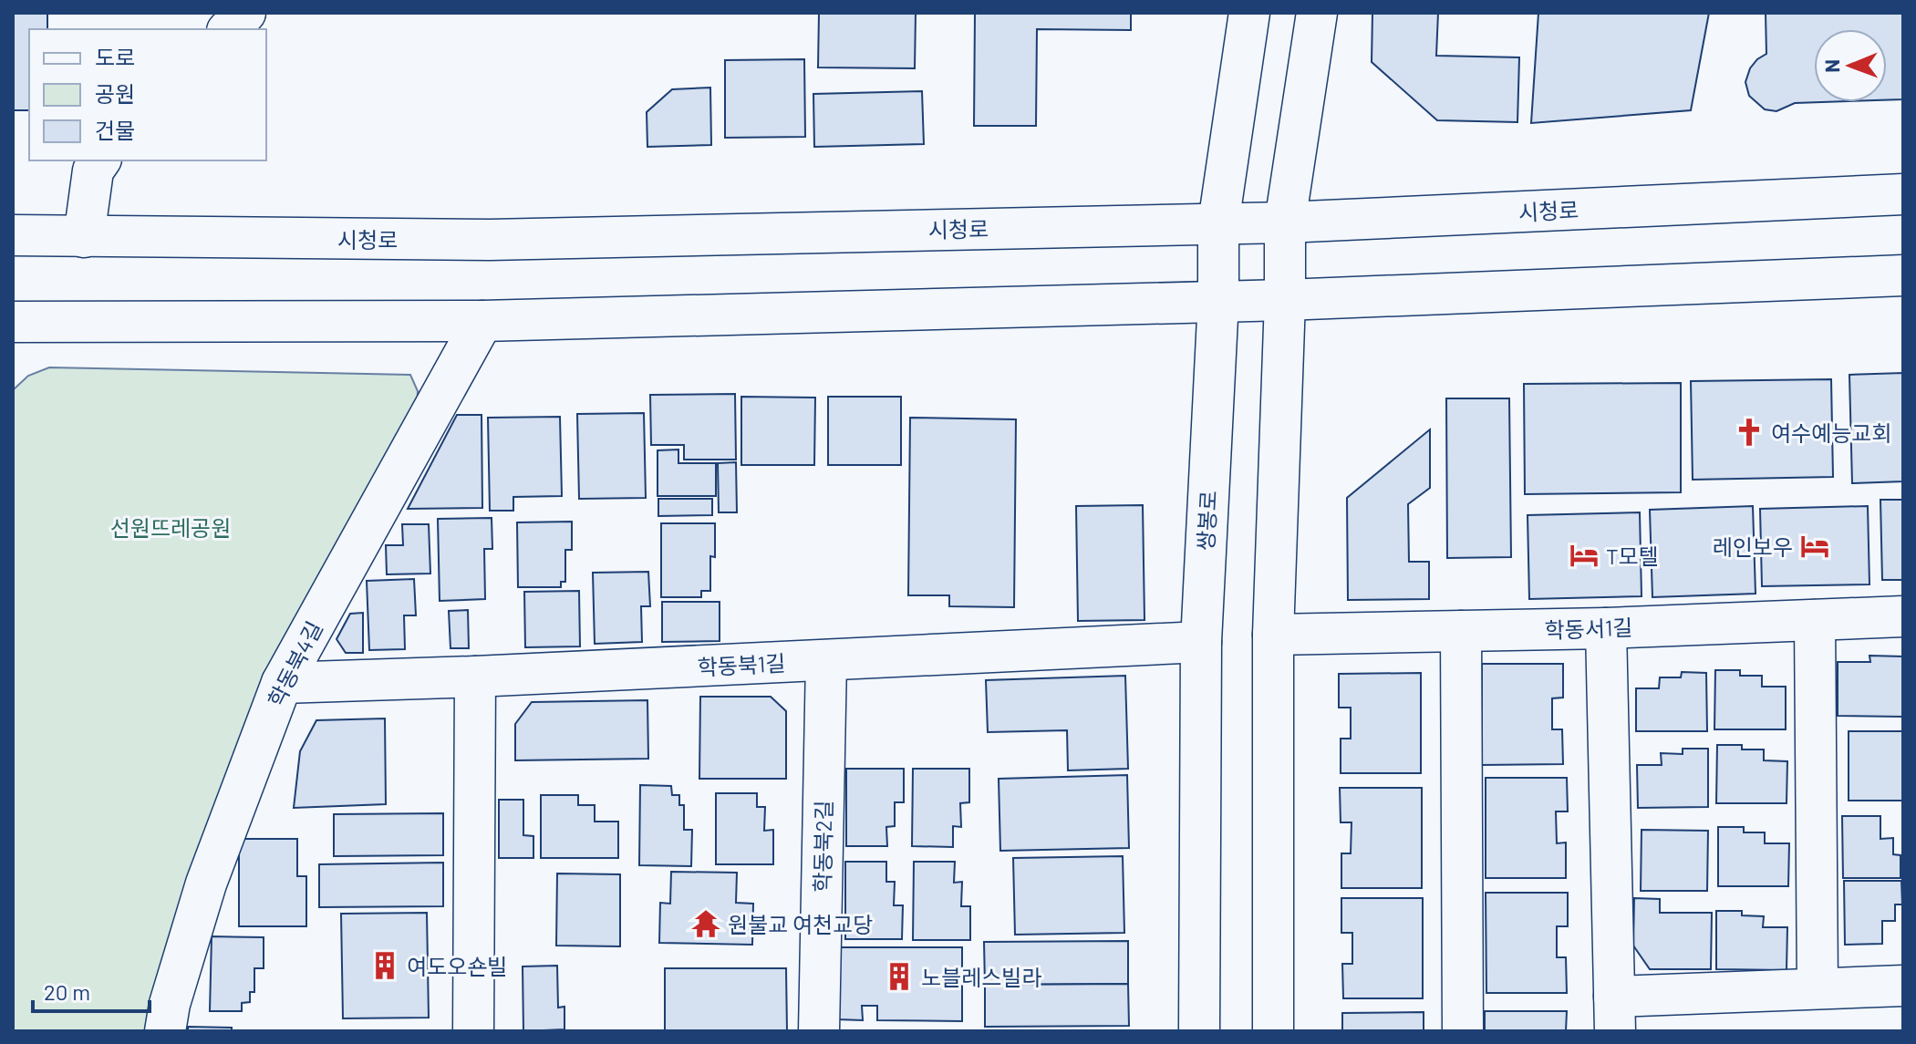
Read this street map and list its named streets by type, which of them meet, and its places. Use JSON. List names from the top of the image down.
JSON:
{
  "streets": {
    "street": [
      "시청로",
      "쌍봉로",
      "학동서1길",
      "학동북4길",
      "학동북1길",
      "학동북2길"
    ]
  },
  "crossings": [
    ["시청로", "쌍봉로"],
    ["쌍봉로", "학동북1길"],
    ["학동북4길", "학동북1길"],
    ["학동북1길", "학동북2길"]
  ],
  "parks": ["선원뜨레공원"],
  "places": {
    "church": ["여수예능교회"],
    "hotel": ["레인보우", "T모텔"],
    "temple": ["원불교 여천교당"],
    "building": ["여도오숀빌", "노블레스빌라"]
  },
  "legend": ["도로", "공원", "건물"],
  "scale_bar": "20 m",
  "north": "left"
}
